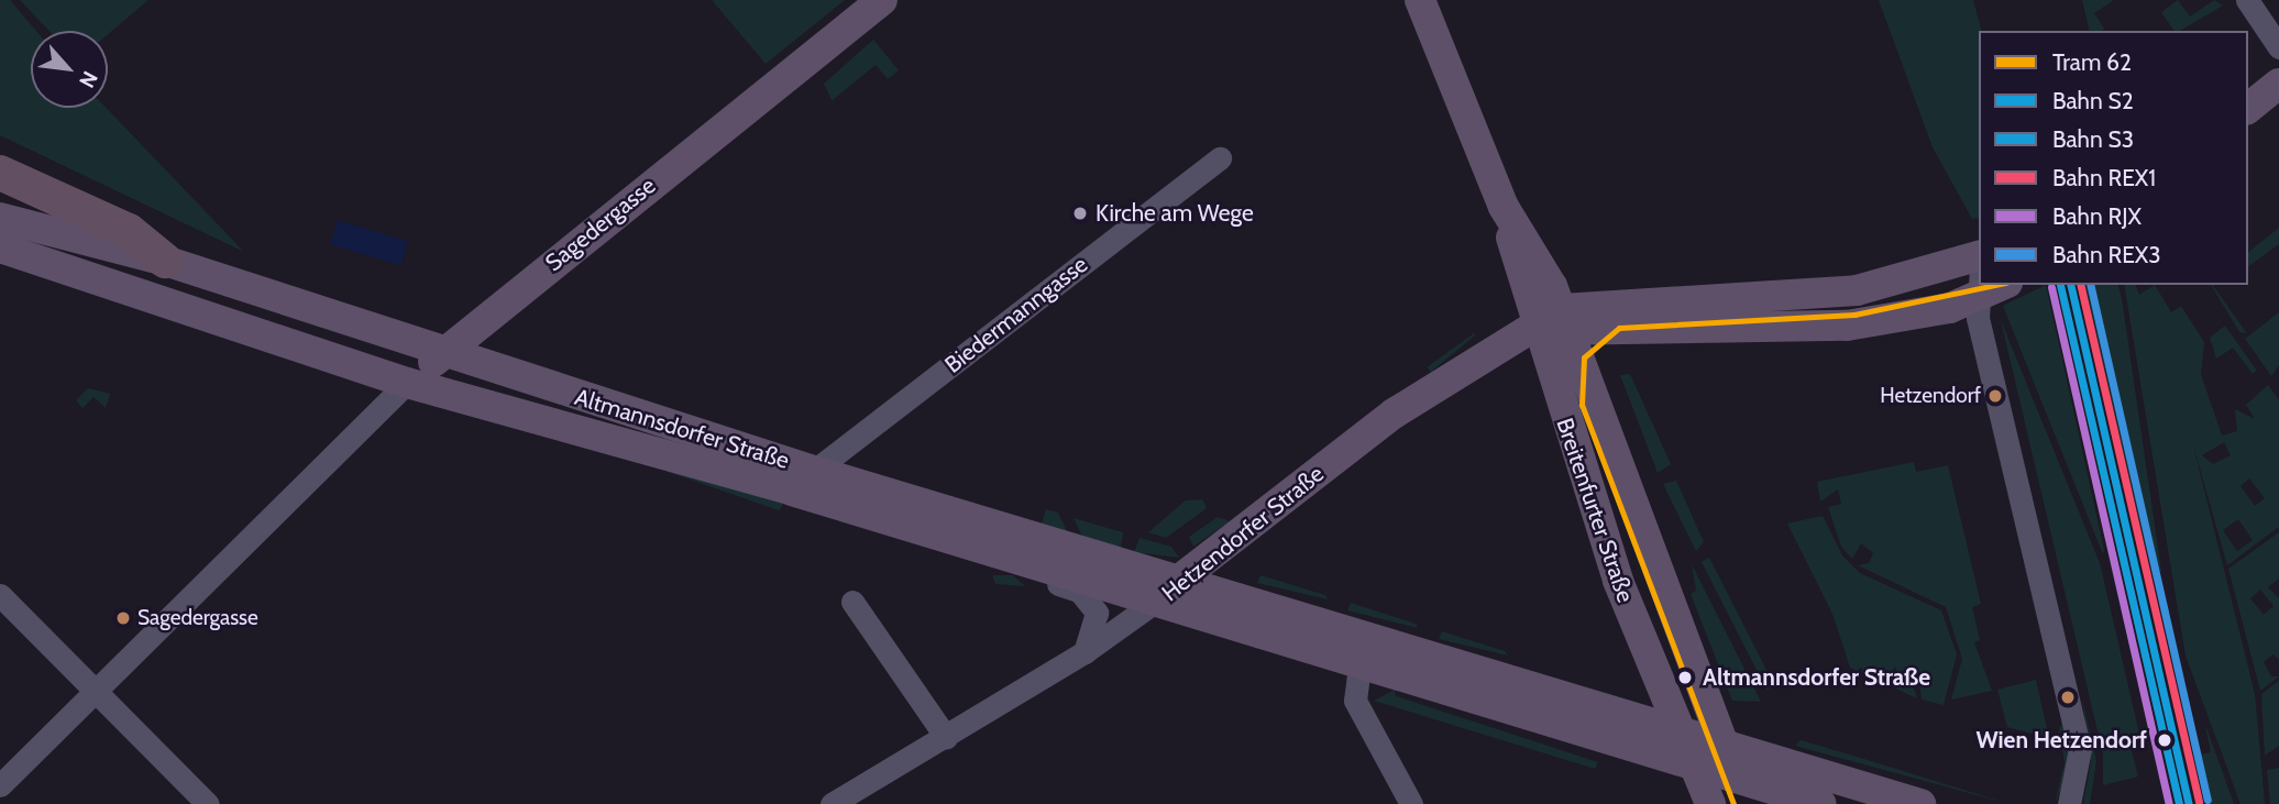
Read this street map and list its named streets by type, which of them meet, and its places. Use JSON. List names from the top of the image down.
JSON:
{
  "streets": {
    "main road": [
      "Sagedergasse",
      "Altmannsdorfer Straße",
      "Breitenfurter Straße",
      "Hetzendorfer Straße"
    ],
    "street": ["Biedermanngasse"]
  },
  "crossings": [
    ["Sagedergasse", "Altmannsdorfer Straße"],
    ["Biedermanngasse", "Altmannsdorfer Straße"],
    ["Altmannsdorfer Straße", "Breitenfurter Straße"],
    ["Altmannsdorfer Straße", "Hetzendorfer Straße"],
    ["Breitenfurter Straße", "Hetzendorfer Straße"]
  ],
  "places": [
    "Kirche am Wege",
    "Hetzendorf",
    "Sagedergasse",
    "Altmannsdorfer Straße",
    "Wien Hetzendorf"
  ],
  "lines": [
    "tram line 62",
    "rail line S2",
    "rail line S3",
    "rail line REX1",
    "rail line REX3",
    "rail line RJX"
  ],
  "legend": [
    "Tram 62",
    "Bahn S2",
    "Bahn S3",
    "Bahn REX1",
    "Bahn RJX",
    "Bahn REX3"
  ],
  "north": "bottom right"
}
